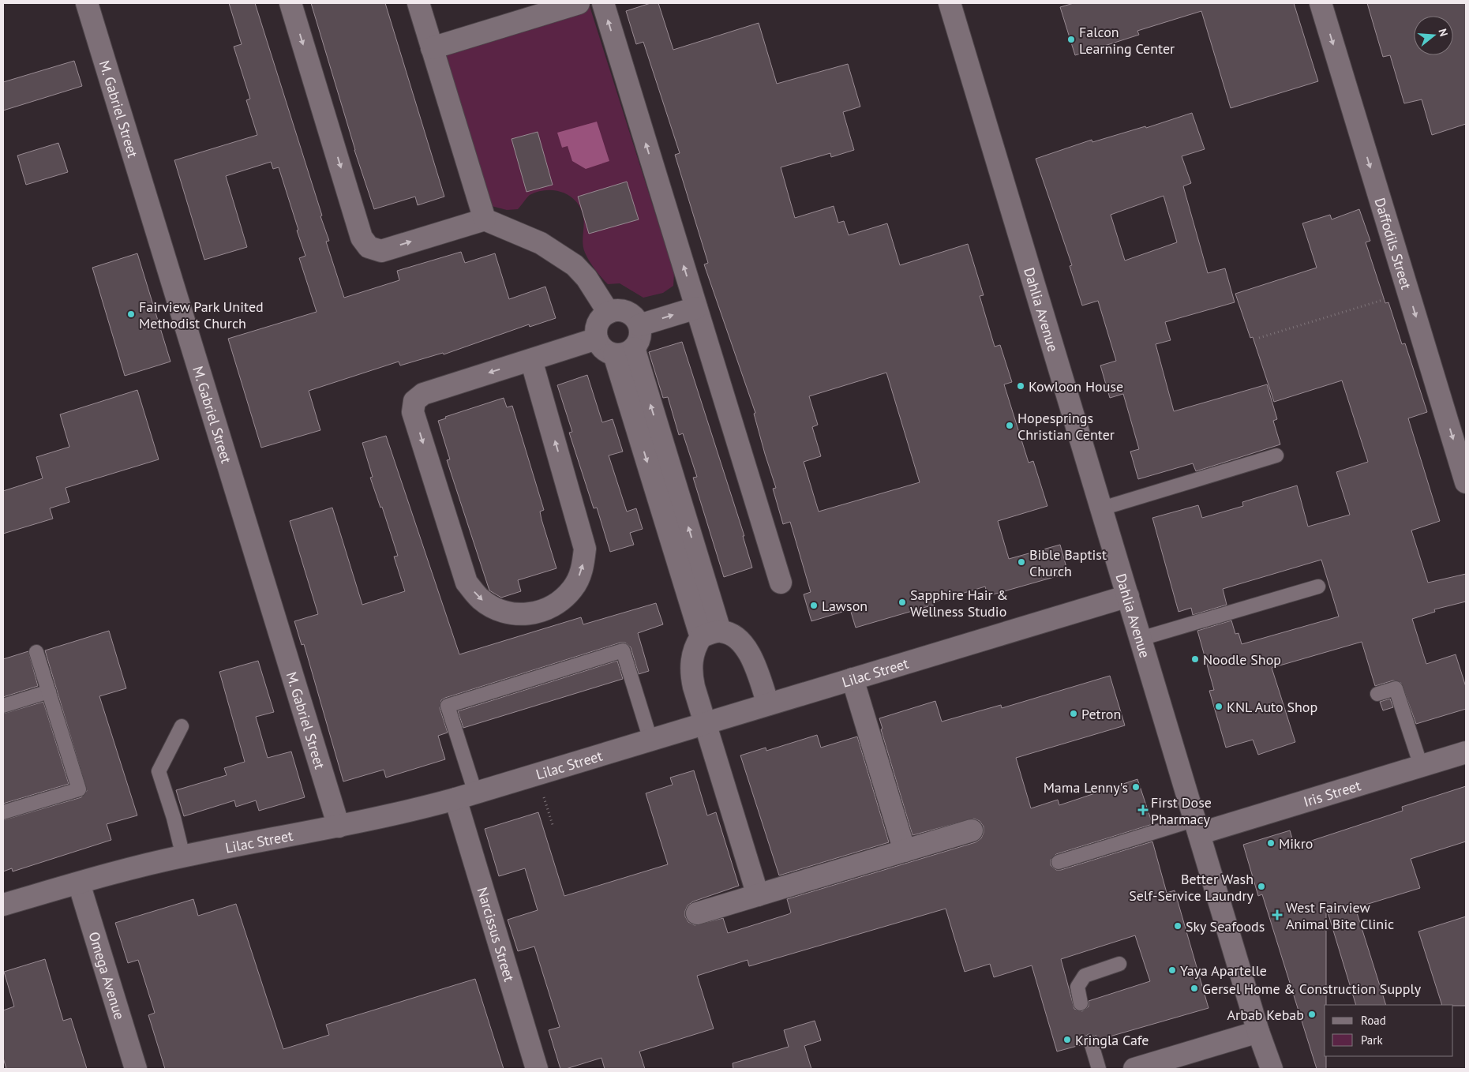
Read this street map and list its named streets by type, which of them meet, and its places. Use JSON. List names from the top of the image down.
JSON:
{
  "streets": {
    "street": [
      "M. Gabriel Street",
      "Daffodils Street",
      "Dahlia Avenue",
      "Lilac Street",
      "Iris Street",
      "Narcissus Street",
      "Omega Avenue"
    ]
  },
  "crossings": [
    ["M. Gabriel Street", "Lilac Street"],
    ["Dahlia Avenue", "Lilac Street"],
    ["Dahlia Avenue", "Iris Street"],
    ["Lilac Street", "Narcissus Street"],
    ["Lilac Street", "Omega Avenue"]
  ],
  "one_way": ["Daffodils Street"],
  "places": {
    "other": [
      "Falcon Learning Center",
      "Fairview Park United Methodist Church",
      "Kowloon House",
      "Hopesprings Christian Center",
      "Bible Baptist Church",
      "Sapphire Hair & Wellness Studio",
      "Lawson",
      "Noodle Shop",
      "KNL Auto Shop",
      "Petron",
      "Mama Lenny's",
      "Mikro",
      "Better Wash Self-Service Laundry",
      "Sky Seafoods",
      "Yaya Apartelle",
      "Gersel Home & Construction Supply",
      "Arbab Kebab",
      "Kringla Cafe"
    ],
    "health": ["First Dose Pharmacy", "West Fairview Animal Bite Clinic"]
  },
  "legend": ["Road", "Park"],
  "north": "right"
}
